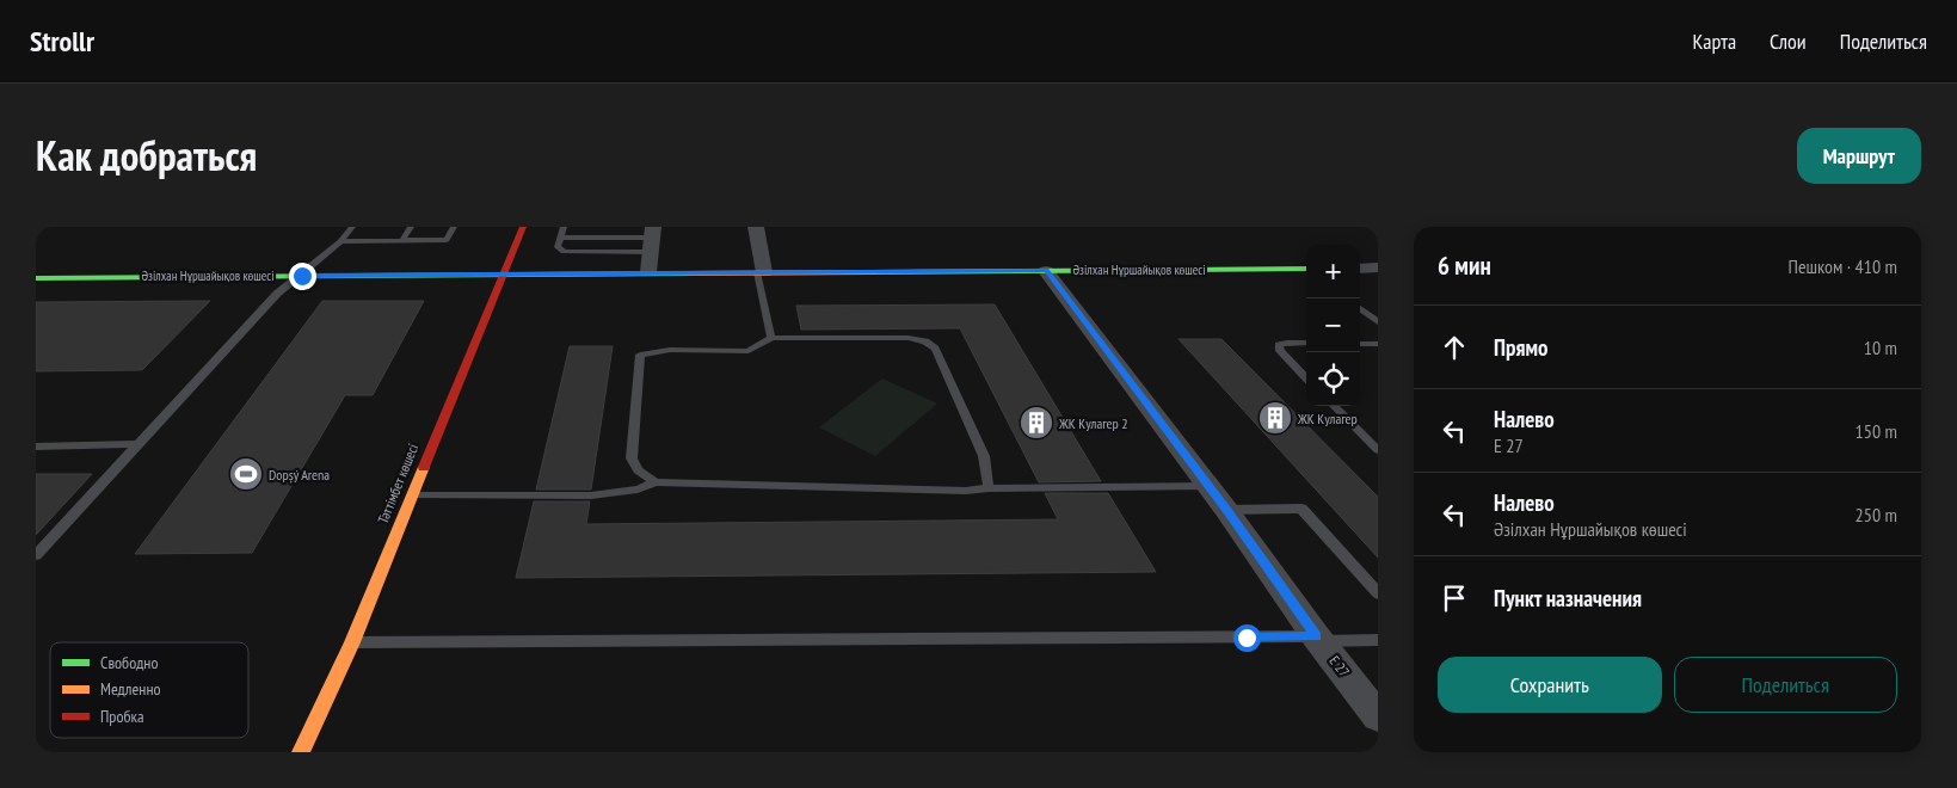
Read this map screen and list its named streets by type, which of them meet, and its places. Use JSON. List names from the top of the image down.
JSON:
{
  "streets": {
    "street": ["Әзілхан Нұршайықов көшесі", "Тәттімбет көшесі", "E 27"]
  },
  "crossings": [
    ["Әзілхан Нұршайықов көшесі", "Тәттімбет көшесі"],
    ["Әзілхан Нұршайықов көшесі", "E 27"]
  ],
  "places": {
    "building": ["ЖК Кулагер", "ЖК Кулагер 2"],
    "sports": ["Dopșý Arena"]
  },
  "legend": ["Свободно", "Медленно", "Пробка"],
  "page": {
    "header": "Strollr",
    "nav": ["Карта", "Слои", "Поделиться"],
    "title": "Как добраться",
    "buttons": [
      "Маршрут",
      ["Сохранить", "Поделиться"]
    ],
    "heading": ["6 мин", "Пешком · 410 m"],
    "map_buttons": ["+", "−"],
    "list": [
      ["Прямо", "10 m"],
      ["Налево", "E 27", "150 m"],
      ["Налево", "Әзілхан Нұршайықов көшесі", "250 m"],
      "Пункт назначения"
    ]
  }
}
